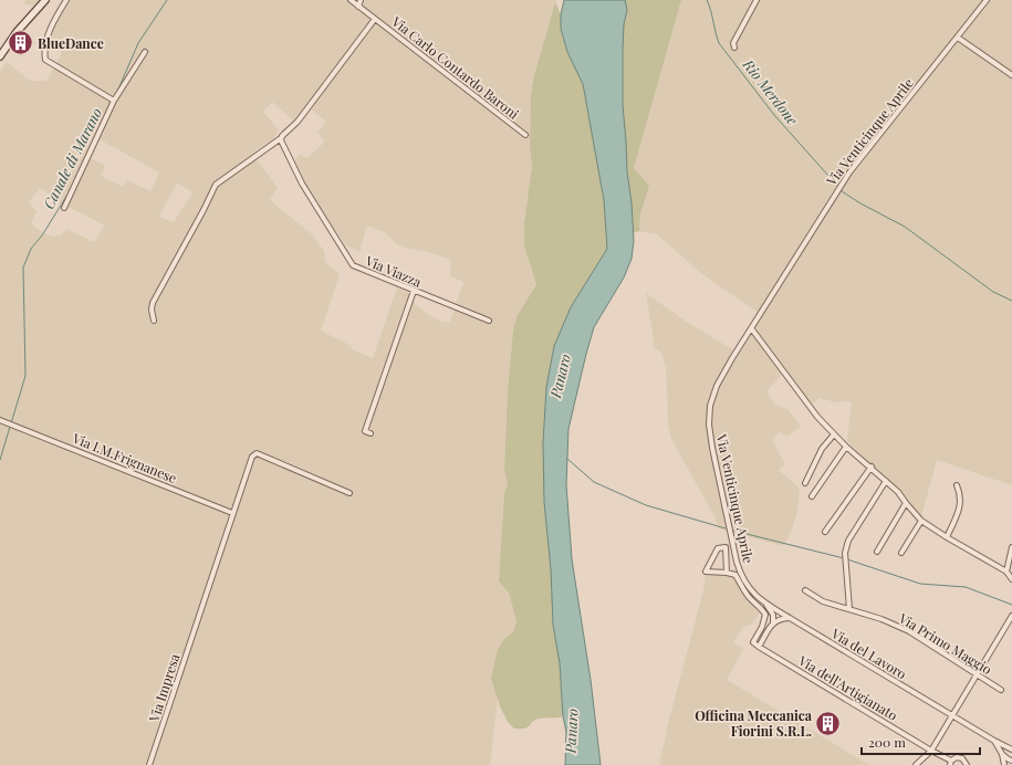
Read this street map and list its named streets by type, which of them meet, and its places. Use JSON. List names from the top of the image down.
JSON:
{
  "streets": {
    "street": [
      "Via Carlo Contardo Baroni",
      "Via Venticinque Aprile",
      "Via Viazza",
      "Via I.M.Frignanese",
      "Via Primo Maggio",
      "Via del Lavoro",
      "Via Impresa",
      "Via dell'Artigianato"
    ]
  },
  "crossings": [
    ["Via Venticinque Aprile", "Via del Lavoro"],
    ["Via I.M.Frignanese", "Via Impresa"]
  ],
  "water": ["Rio Merdone", "Canale di Marano", "Panaro"],
  "places": {
    "building": ["BlueDance", "Officina Meccanica Fiorini S.R.L."]
  },
  "scale_bar": "200 m"
}
